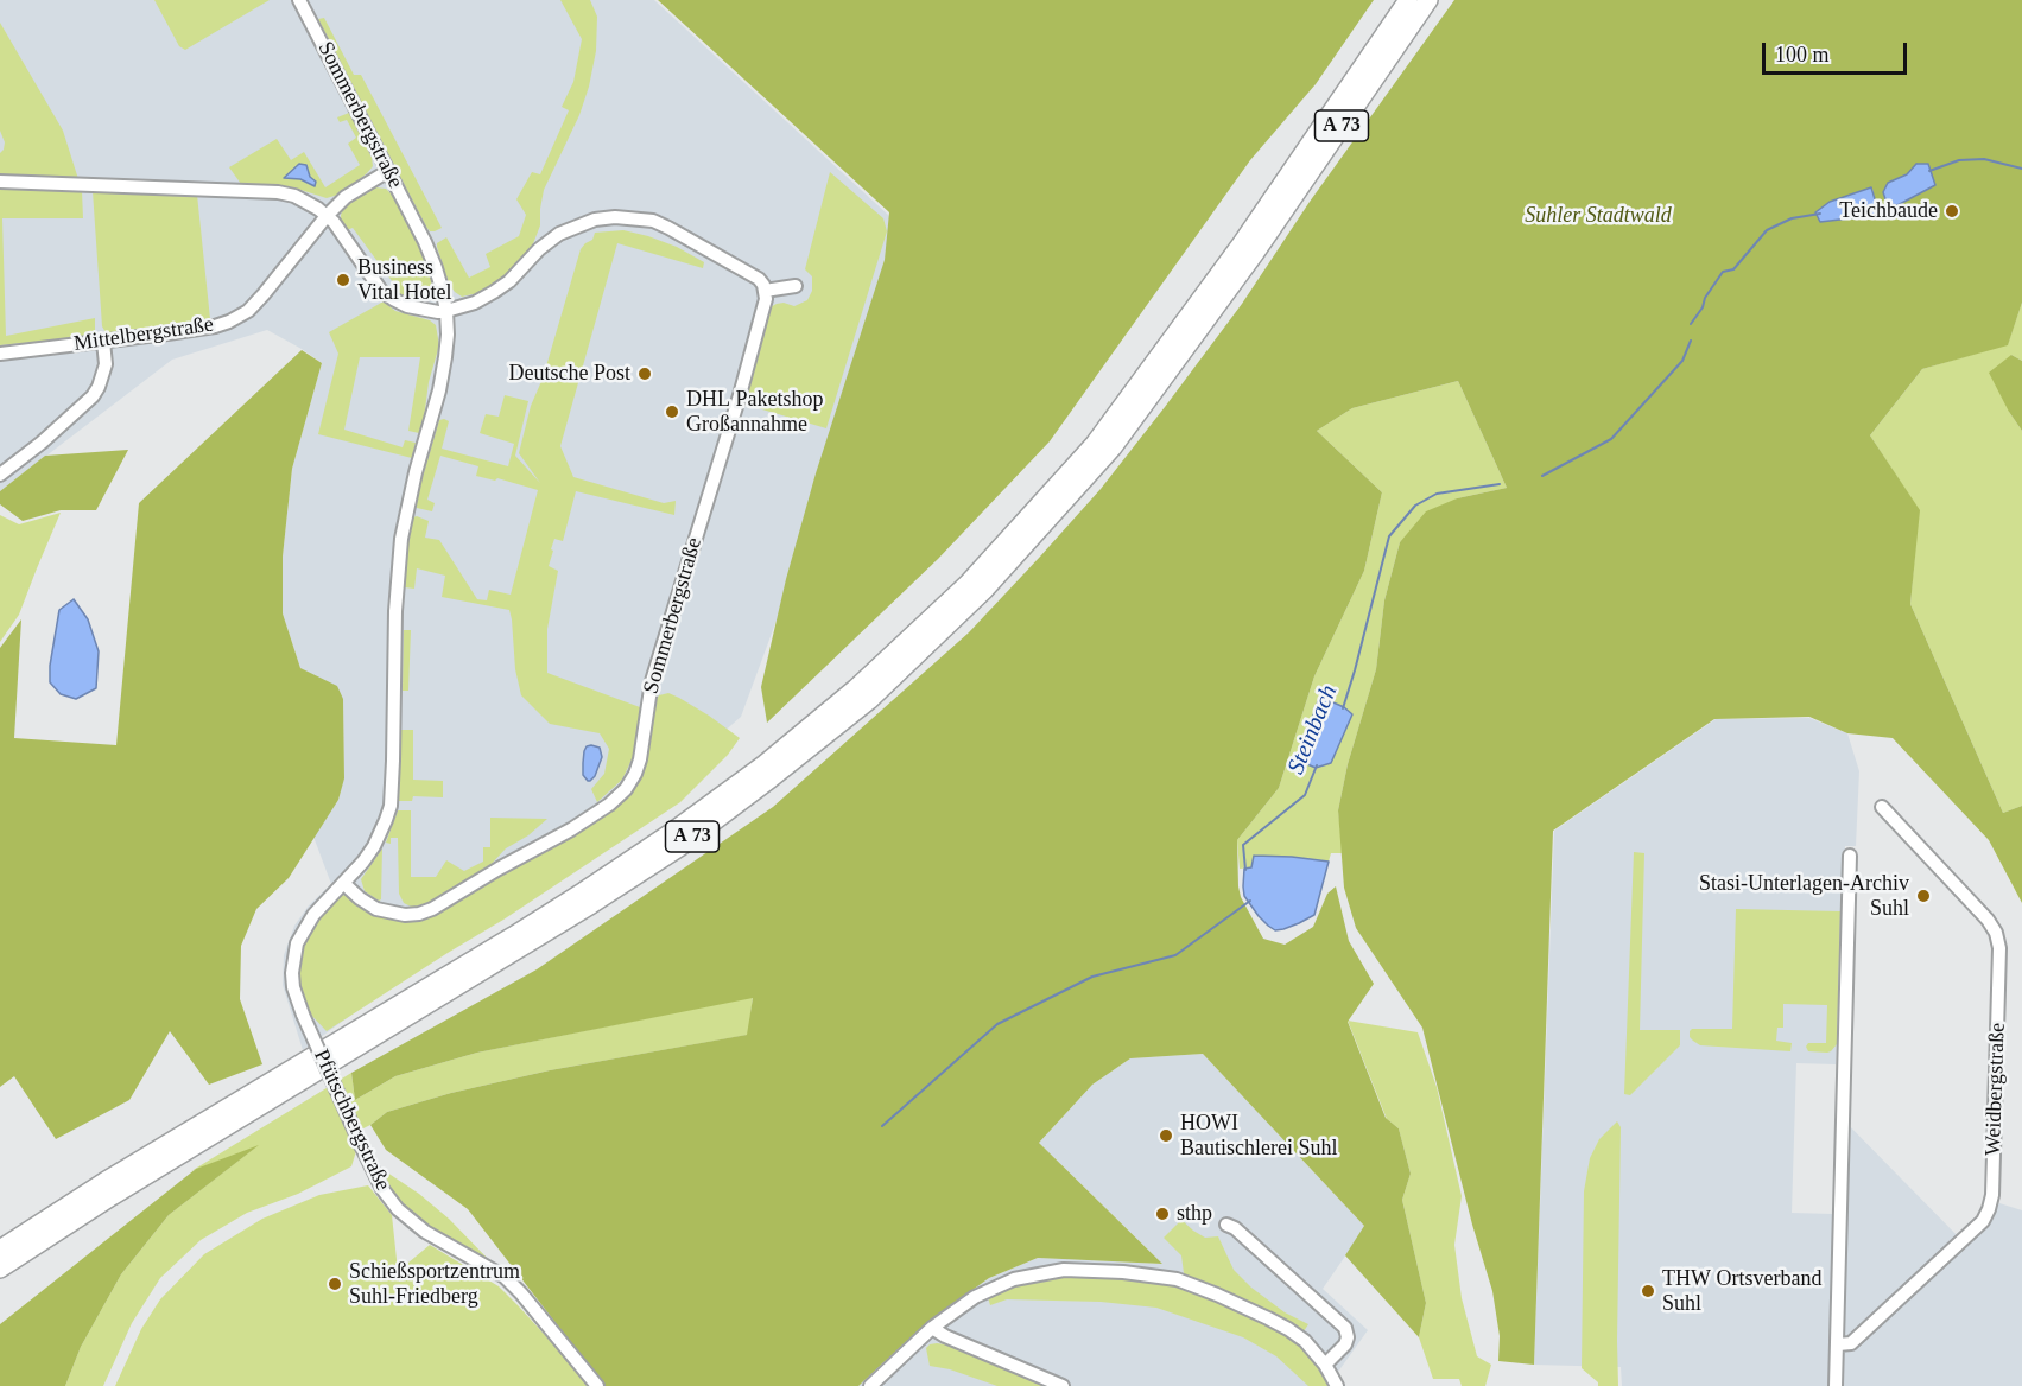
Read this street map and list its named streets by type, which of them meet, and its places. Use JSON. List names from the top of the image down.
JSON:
{
  "streets": {
    "highway": ["A 73"],
    "street": [
      "Sommerbergstraße",
      "Mittelbergstraße",
      "Weidbergstraße",
      "Pfütschbergstraße"
    ]
  },
  "crossings": [
    ["Sommerbergstraße", "Mittelbergstraße"],
    ["Sommerbergstraße", "Pfütschbergstraße"]
  ],
  "water": ["Steinbach"],
  "parks": ["Suhler Stadtwald"],
  "places": [
    "Teichbaude",
    "Business Vital Hotel",
    "Deutsche Post",
    "DHL Paketshop Großannahme",
    "Stasi-Unterlagen-Archiv Suhl",
    "HOWI Bautischlerei Suhl",
    "sthp",
    "Schießsportzentrum Suhl-Friedberg",
    "THW Ortsverband Suhl"
  ],
  "scale_bar": "100 m"
}
